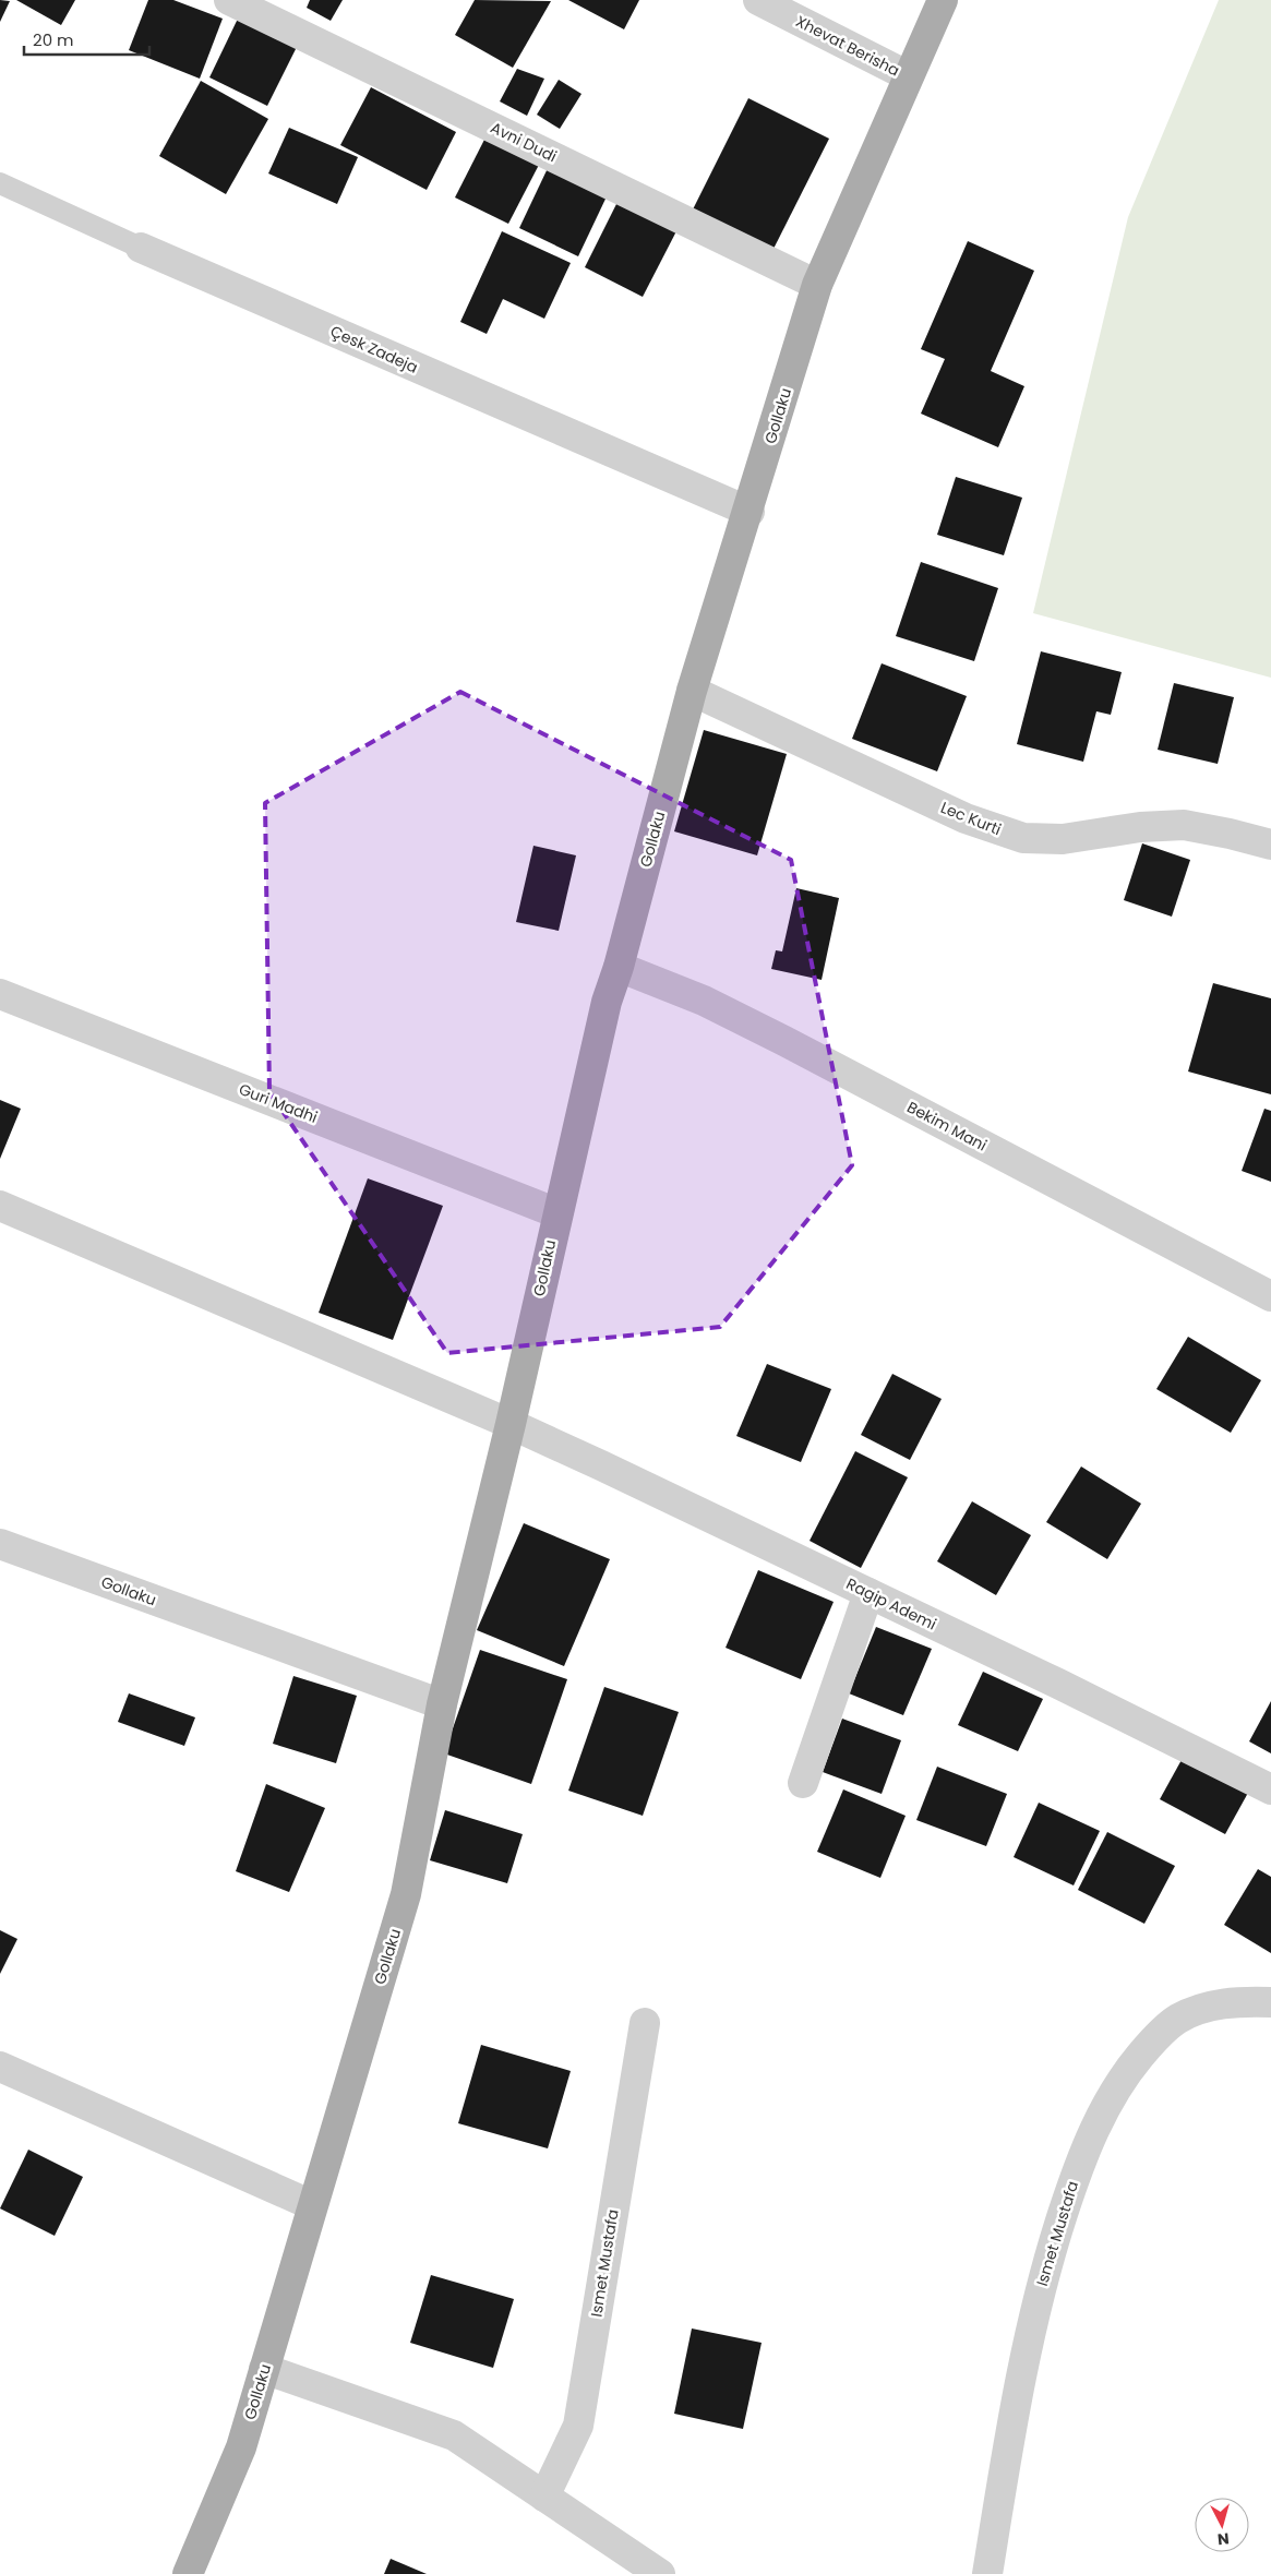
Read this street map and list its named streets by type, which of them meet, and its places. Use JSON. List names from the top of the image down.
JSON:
{
  "streets": {
    "main road": ["Gollaku"],
    "street": [
      "Xhevat Berisha",
      "Avni Dudi",
      "Çesk Zadeja",
      "Lec Kurti",
      "Guri Madhi",
      "Bekim Mani",
      "Ragip Ademi",
      "Ismet Mustafa"
    ]
  },
  "crossings": [
    ["Xhevat Berisha", "Gollaku"],
    ["Avni Dudi", "Gollaku"],
    ["Çesk Zadeja", "Gollaku"],
    ["Gollaku", "Lec Kurti"],
    ["Gollaku", "Guri Madhi"],
    ["Gollaku", "Bekim Mani"],
    ["Gollaku", "Ragip Ademi"]
  ],
  "scale_bar": "20 m",
  "north": "bottom"
}
